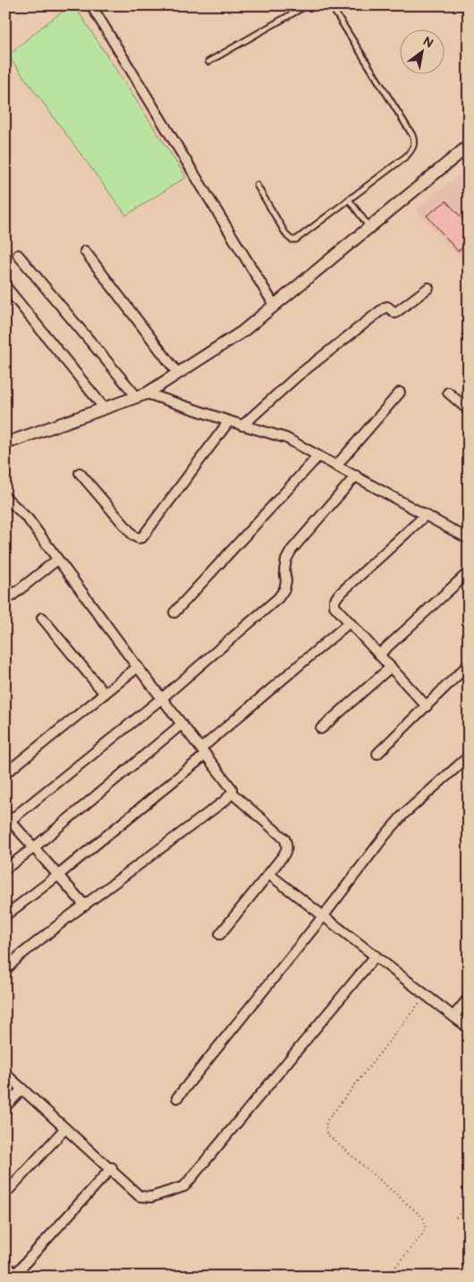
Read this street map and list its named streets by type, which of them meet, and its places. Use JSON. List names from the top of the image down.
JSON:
{
  "north": "top right"
}
